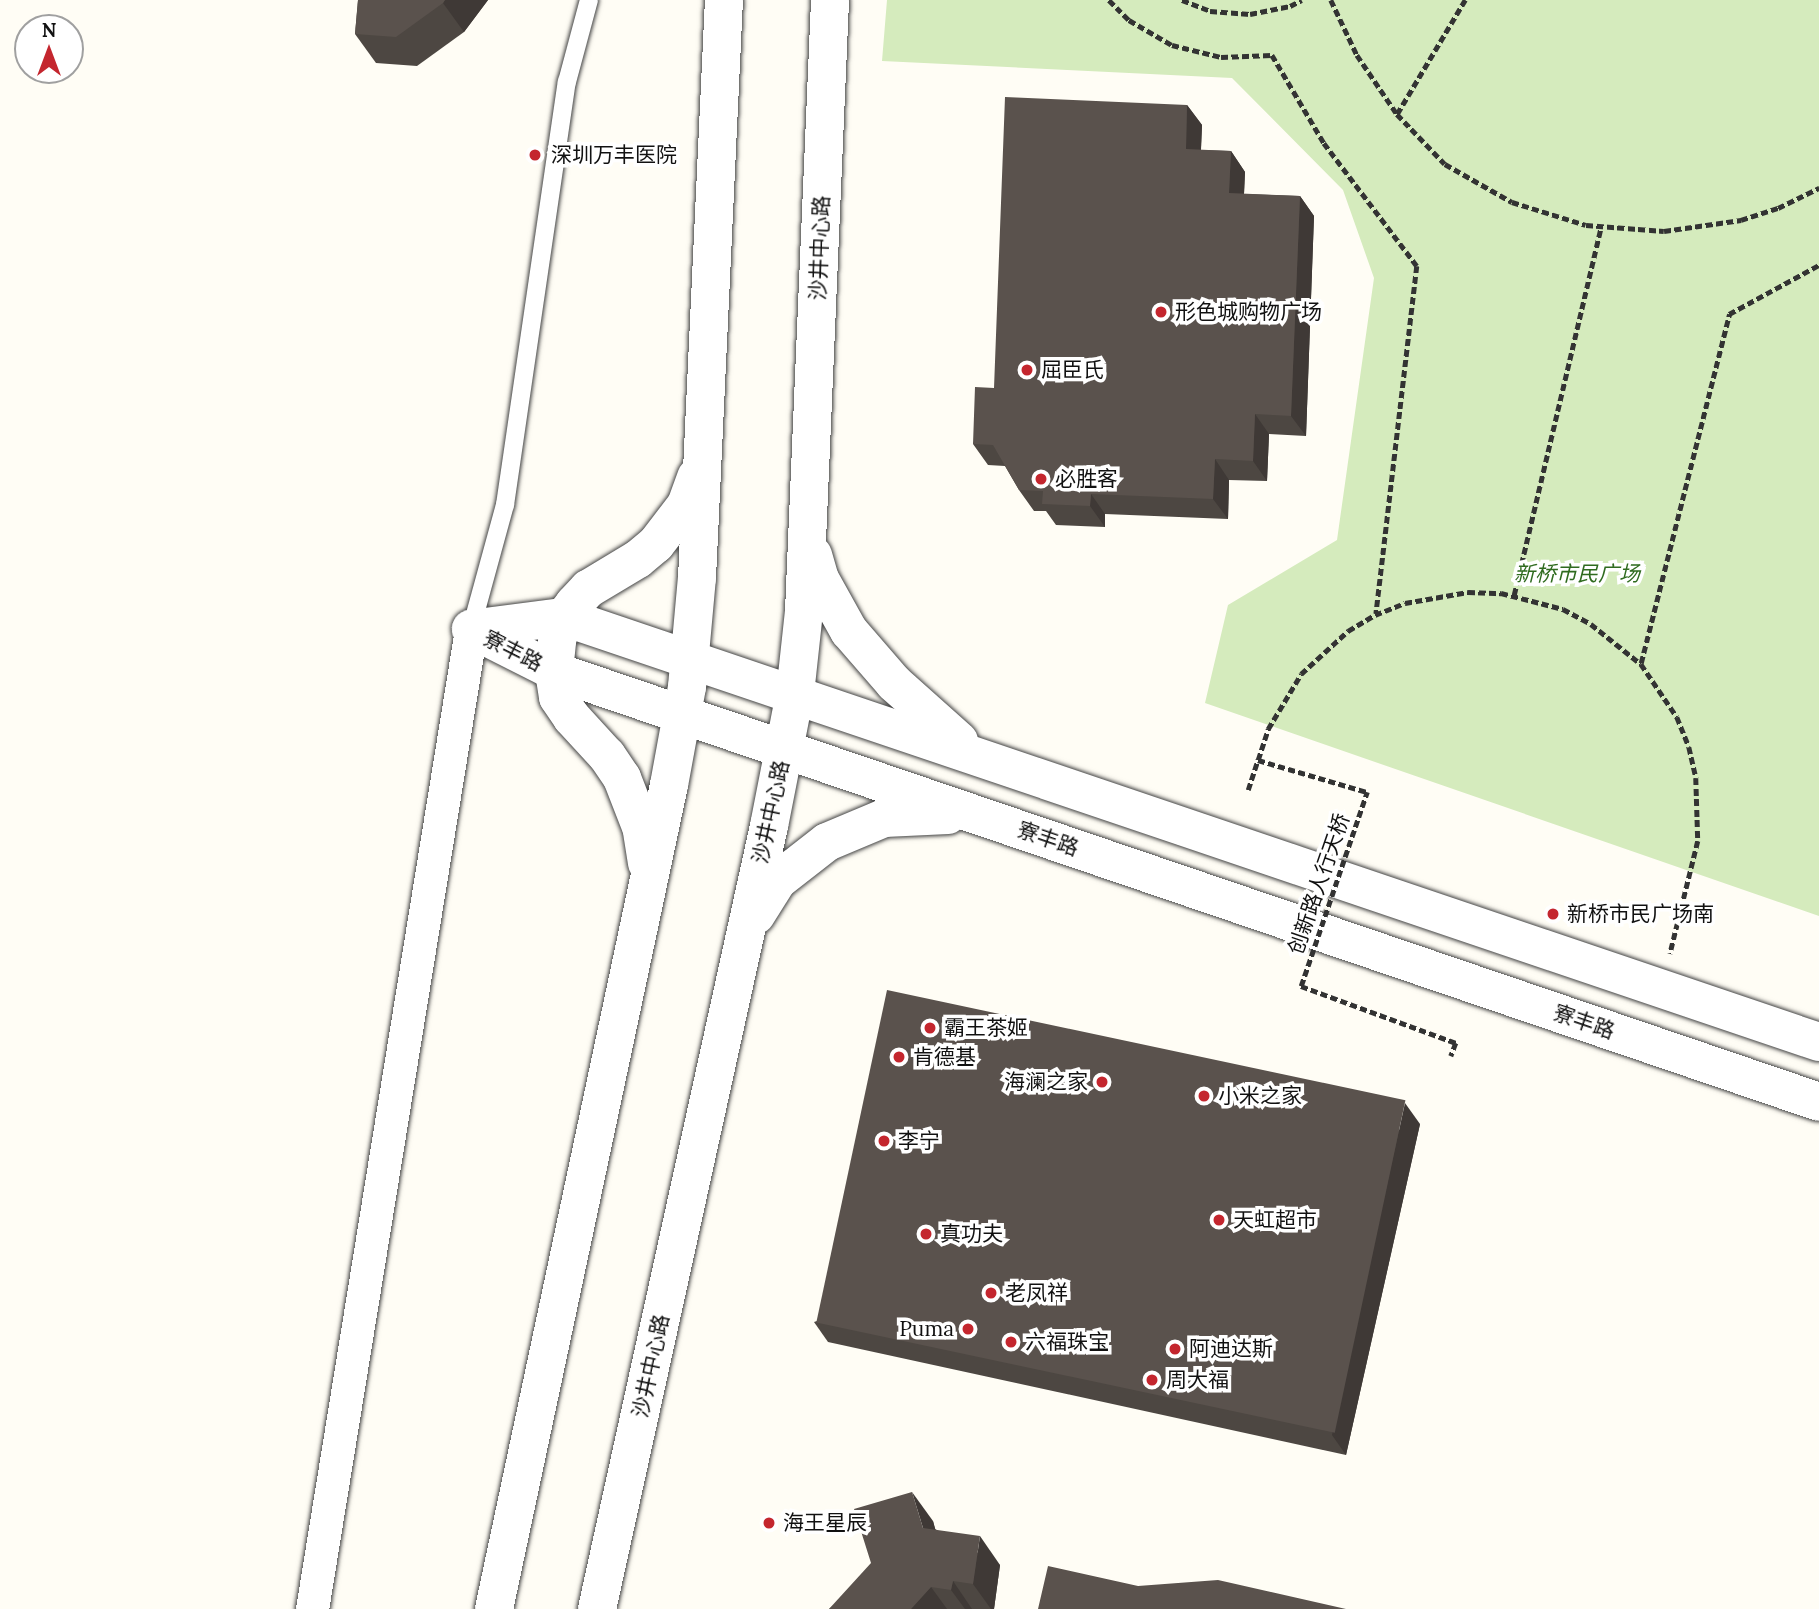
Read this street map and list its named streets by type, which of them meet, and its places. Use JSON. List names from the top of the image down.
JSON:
{
  "streets": {
    "street": ["沙井中心路", "寮丰路"],
    "path": ["创新路人行天桥"]
  },
  "crossings": [
    ["沙井中心路", "寮丰路"]
  ],
  "parks": ["新桥市民广场"],
  "places": [
    "深圳万丰医院",
    "形色城购物广场",
    "屈臣氏",
    "必胜客",
    "新桥市民广场南",
    "霸王茶姬",
    "肯德基",
    "海澜之家",
    "小米之家",
    "李宁",
    "天虹超市",
    "真功夫",
    "老凤祥",
    "Puma",
    "六福珠宝",
    "阿迪达斯",
    "周大福",
    "海王星辰"
  ],
  "north": "top"
}
